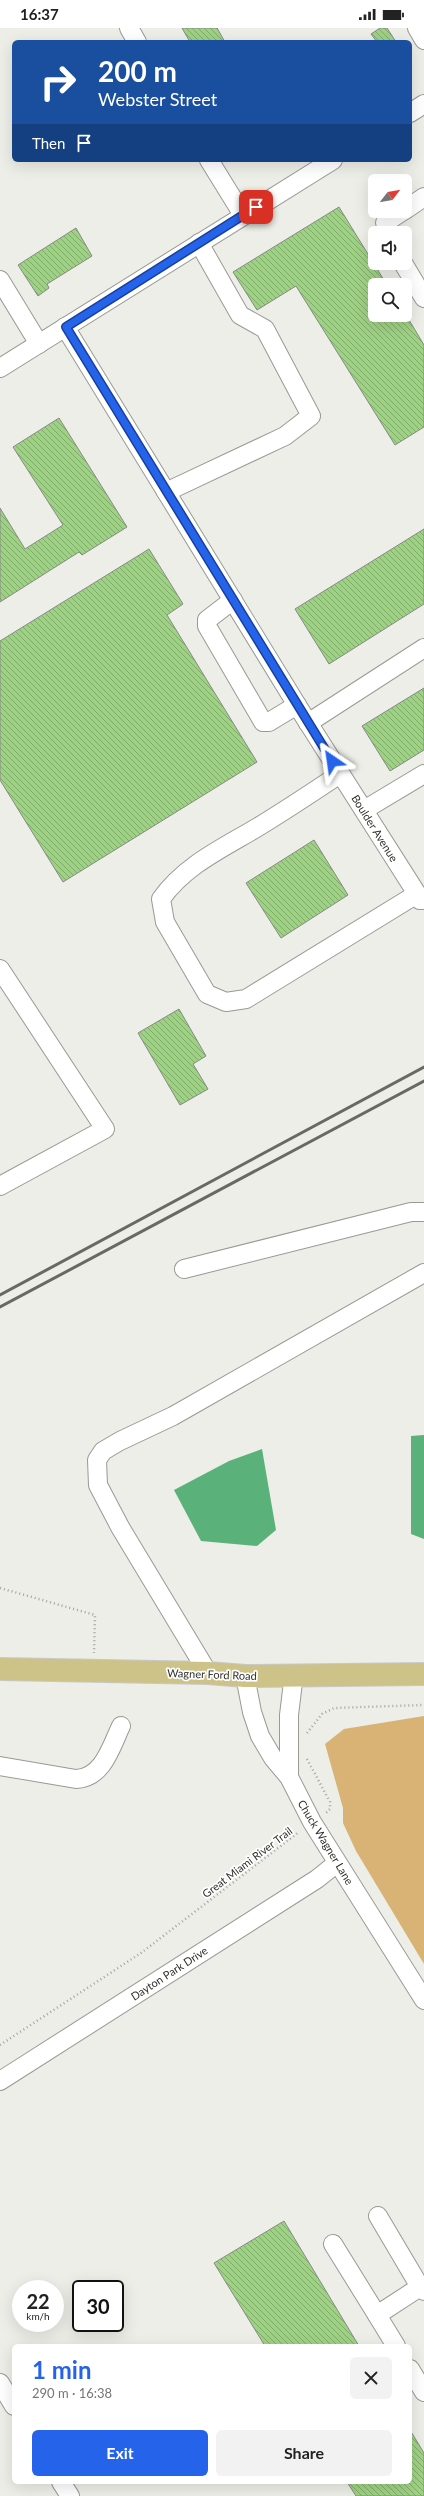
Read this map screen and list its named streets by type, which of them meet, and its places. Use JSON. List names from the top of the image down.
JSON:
{
  "streets": {
    "main road": ["Wagner Ford Road"],
    "street": ["Boulder Avenue", "Chuck Wagner Lane", "Dayton Park Drive"],
    "path": ["Great Miami River Trail"]
  },
  "crossings": [
    ["Wagner Ford Road", "Chuck Wagner Lane"],
    ["Chuck Wagner Lane", "Great Miami River Trail"],
    ["Chuck Wagner Lane", "Dayton Park Drive"]
  ],
  "north": "top right",
  "page": {
    "status": "16:37",
    "turn": ["200 m", "Webster Street"],
    "then": "Then",
    "speed": "22 km/h",
    "limit": "30",
    "heading": ["1 min", "290 m · 16:38"],
    "buttons": ["Exit", "Share"]
  }
}
